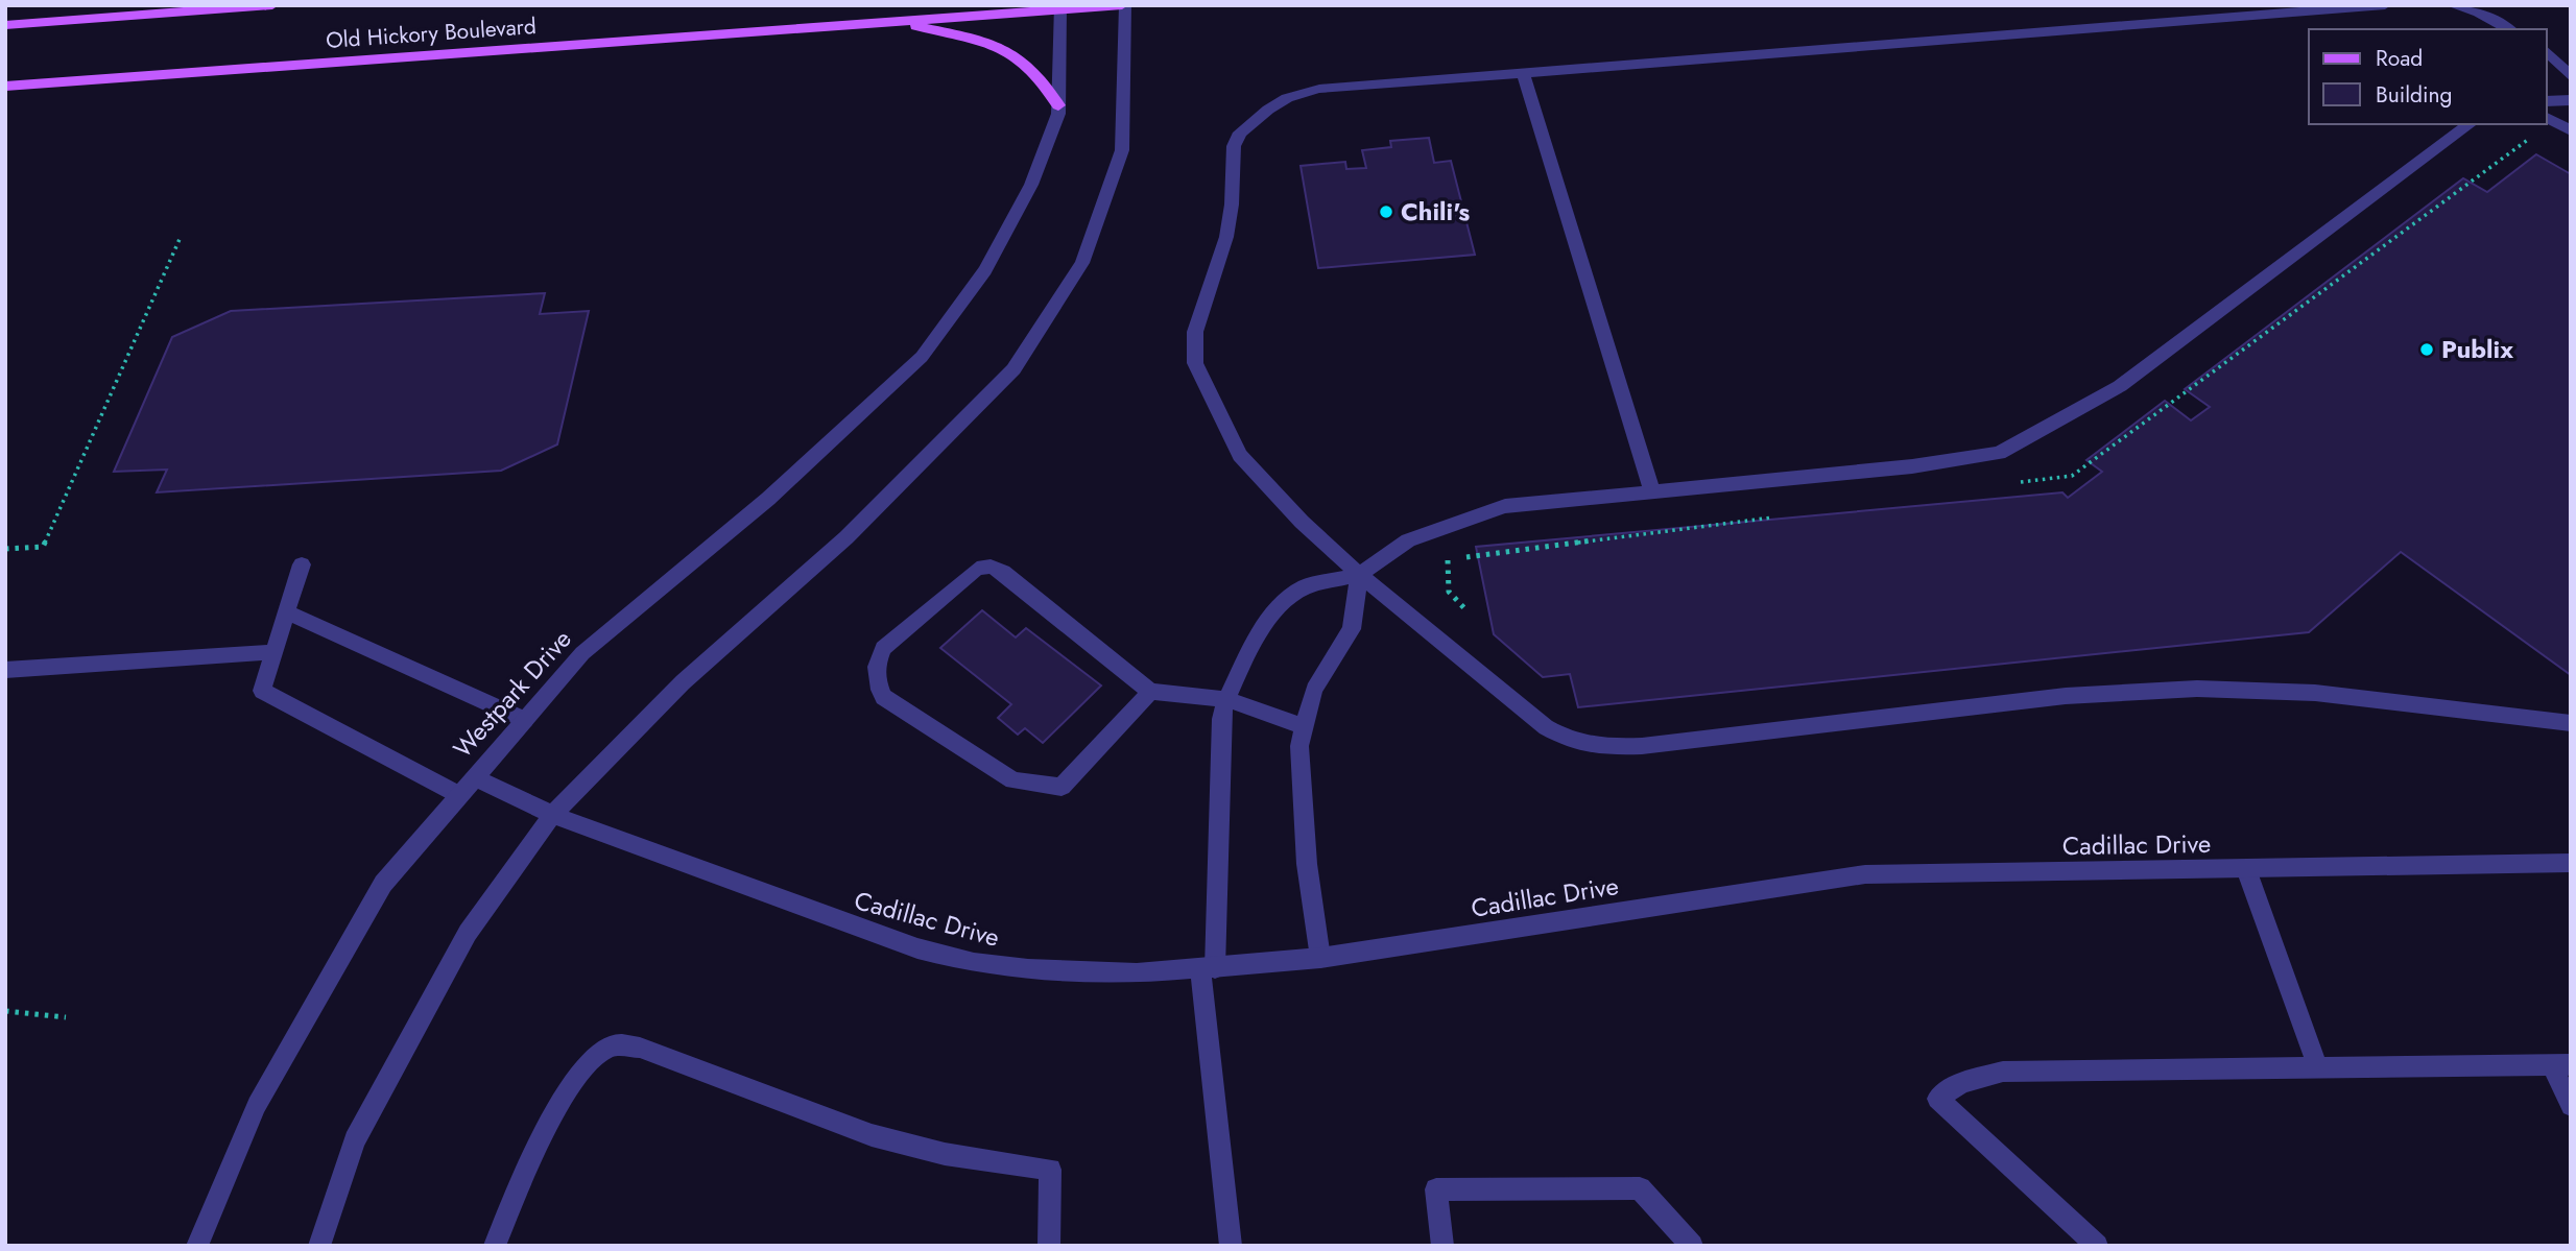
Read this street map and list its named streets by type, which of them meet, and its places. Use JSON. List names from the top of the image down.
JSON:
{
  "streets": {
    "main road": ["Old Hickory Boulevard"],
    "street": ["Westpark Drive", "Cadillac Drive"]
  },
  "crossings": [
    ["Old Hickory Boulevard", "Westpark Drive"],
    ["Westpark Drive", "Cadillac Drive"]
  ],
  "places": ["Chili's", "Publix"],
  "legend": ["Road", "Building"]
}
